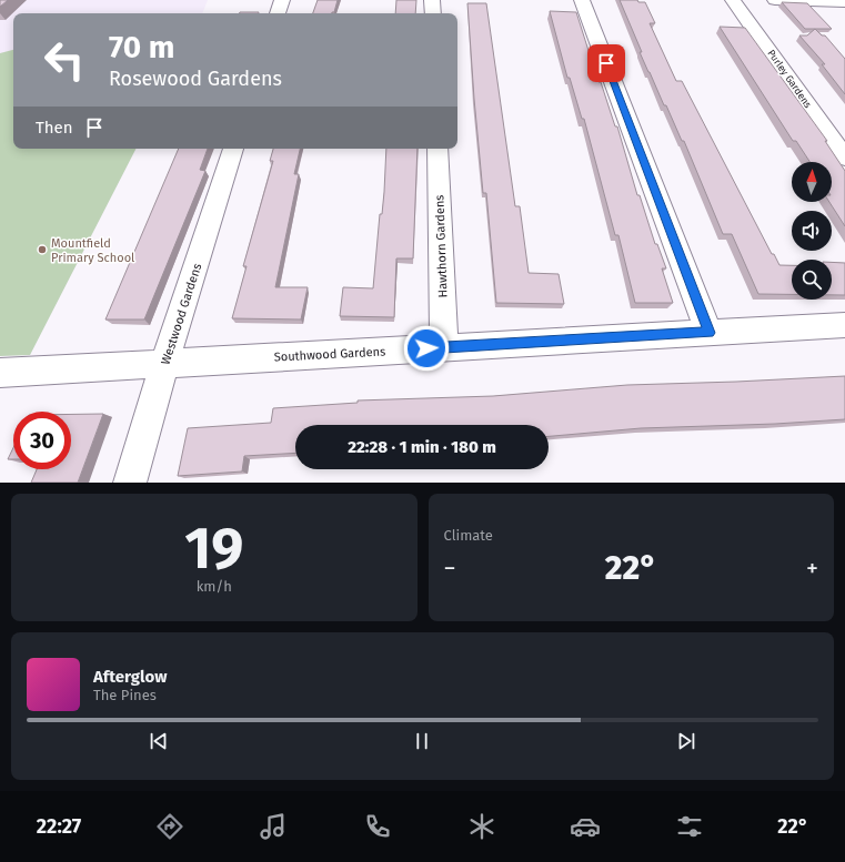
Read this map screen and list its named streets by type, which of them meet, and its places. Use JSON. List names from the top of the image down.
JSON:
{
  "streets": {
    "street": [
      "Purley Gardens",
      "Hawthorn Gardens",
      "Westwood Gardens",
      "Southwood Gardens"
    ]
  },
  "crossings": [
    ["Hawthorn Gardens", "Southwood Gardens"],
    ["Westwood Gardens", "Southwood Gardens"]
  ],
  "places": ["Mountfield Primary School"],
  "north": "top",
  "page": {
    "turn": ["70 m", "Rosewood Gardens"],
    "then": "Then",
    "limit": "30",
    "trip": "22:28 · 1 min · 180 m",
    "tile": [
      ["19", "km/h"],
      "Climate"
    ],
    "heat": ["−", "22°", "+"],
    "song": ["Afterglow", "The Pines"],
    "tabs": ["22:27", "22°"]
  }
}
